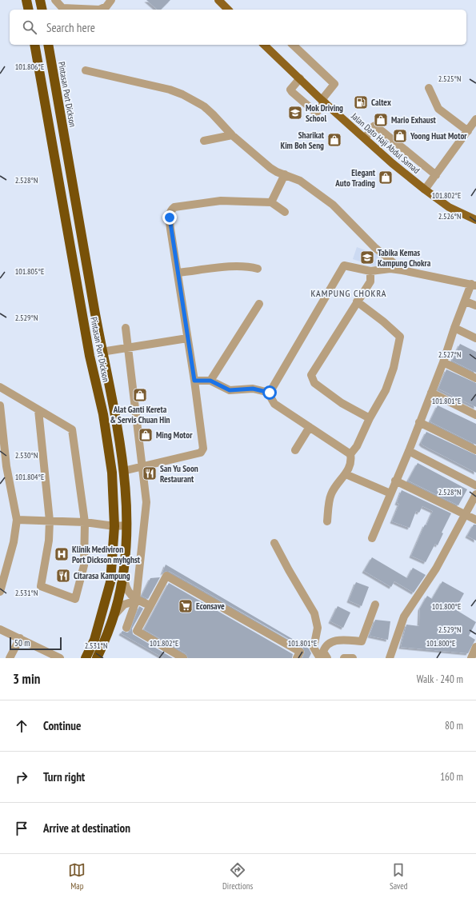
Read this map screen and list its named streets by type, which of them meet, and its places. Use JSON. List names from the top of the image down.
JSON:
{
  "streets": {
    "highway": ["Pintasan Port Dickson"],
    "main road": ["Jalan Dato Haji Abdul Samad"]
  },
  "districts": ["KAMPUNG CHOKRA"],
  "places": {
    "fuel station": ["Caltex"],
    "school or university": ["Mok Driving School", "Tabika Kemas Kampung Chokra"],
    "shop": [
      "Mario Exhaust",
      "Yoong Huat Motor",
      "Sharikat Kim Boh Seng",
      "Elegant Auto Trading",
      "Alat Ganti Kereta & Servis Chuan Hin",
      "Ming Motor"
    ],
    "restaurant": ["San Yu Soon Restaurant", "Citarasa Kampung"],
    "hospital": ["Klinik Mediviron Port Dickson myhghst"],
    "supermarket": ["Econsave"]
  },
  "scale_bar": "50 m",
  "page": {
    "search": "Search here",
    "scale": "50 m",
    "heading": ["3 min", "Walk · 240 m"],
    "list": [
      ["Continue", "80 m"],
      ["Turn right", "160 m"],
      "Arrive at destination"
    ],
    "nav": ["Map", "Directions", "Saved"]
  },
  "coordinates": [
    "101.806°E",
    "2.525°N",
    "2.528°N",
    "101.802°E",
    "2.526°N",
    "101.805°E",
    "2.529°N",
    "2.527°N",
    "101.801°E",
    "2.530°N",
    "101.804°E",
    "2.531°N",
    "101.800°E"
  ]
}
